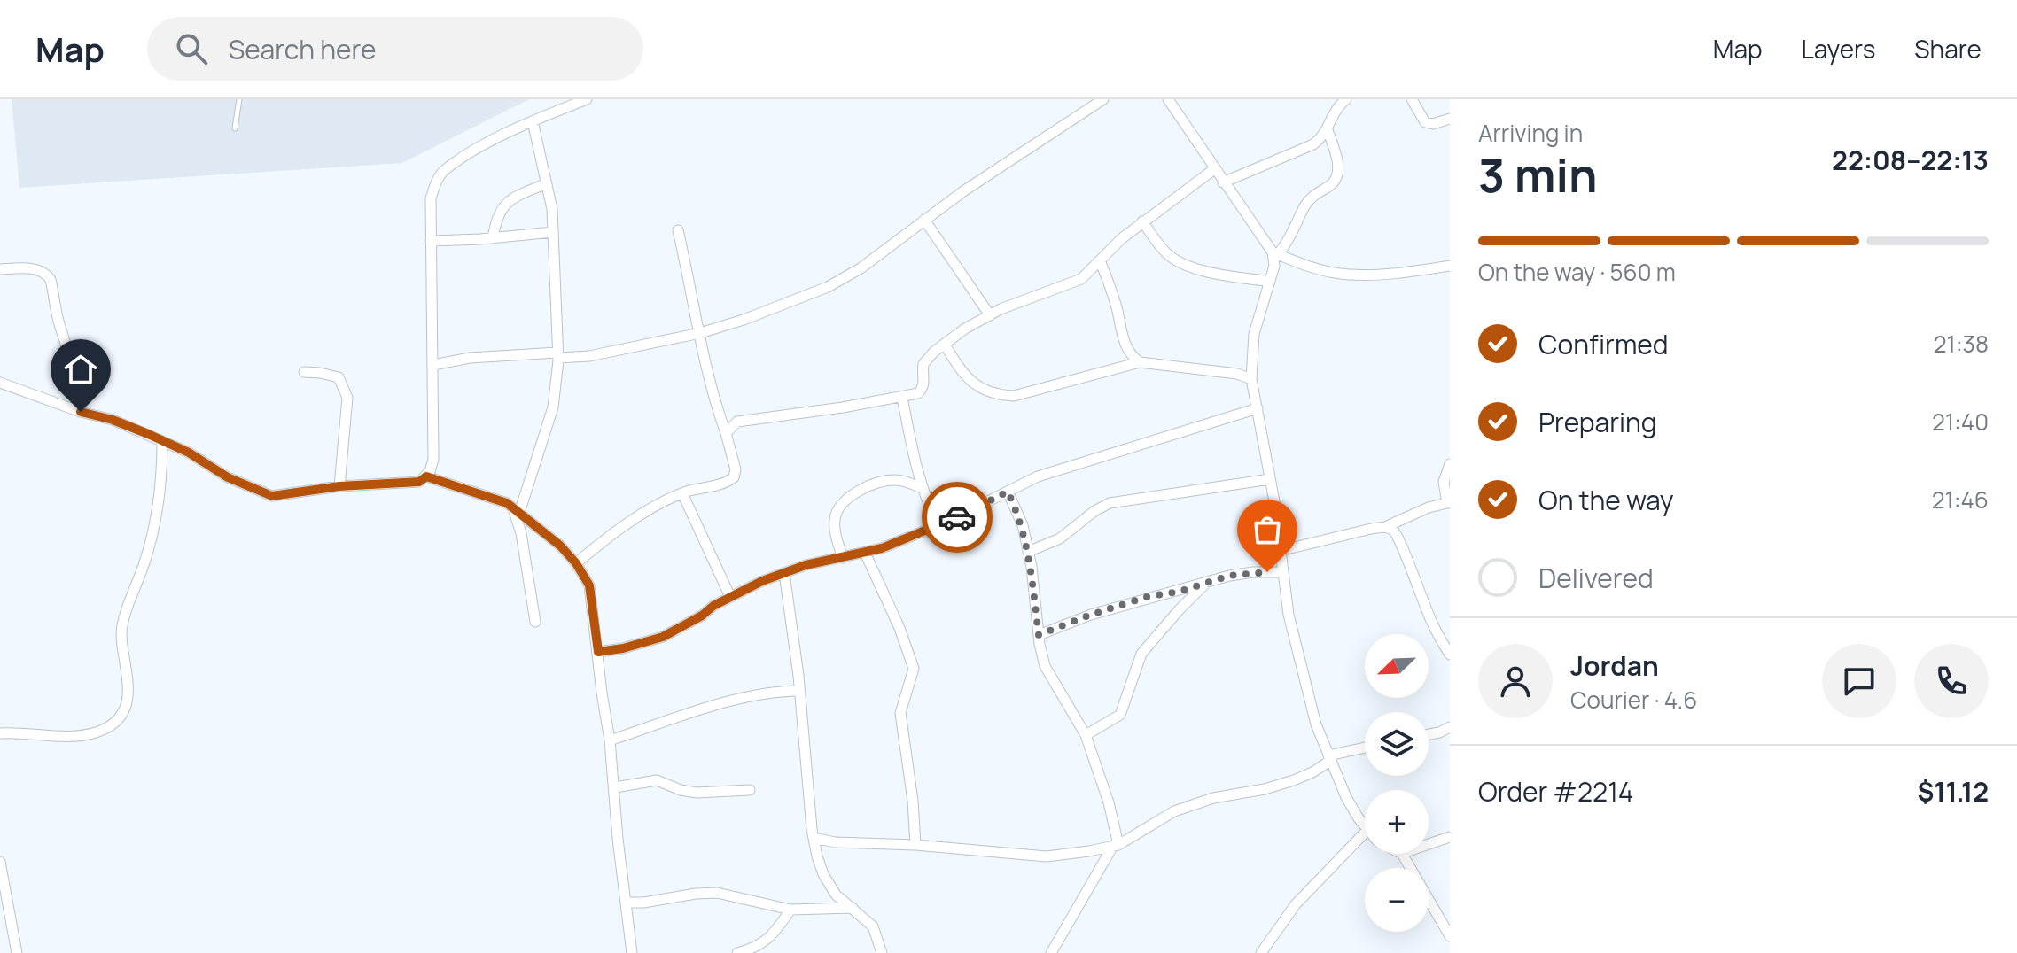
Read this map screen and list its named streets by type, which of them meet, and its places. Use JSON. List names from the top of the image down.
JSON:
{
  "north": "bottom left",
  "page": {
    "header": "Map",
    "search": "Search here",
    "nav": ["Map", "Layers", "Share"],
    "heading": ["3 min", "Arriving in", "22:08–22:13"],
    "panel": [
      "Jordan",
      "Courier · 4.6",
      "Order #2214",
      "$11.12"
    ],
    "bar": "On the way · 560 m",
    "list": [
      ["Confirmed", "21:38"],
      ["Preparing", "21:40"],
      ["On the way", "21:46"],
      "Delivered"
    ],
    "map_buttons": ["+", "−"]
  }
}
